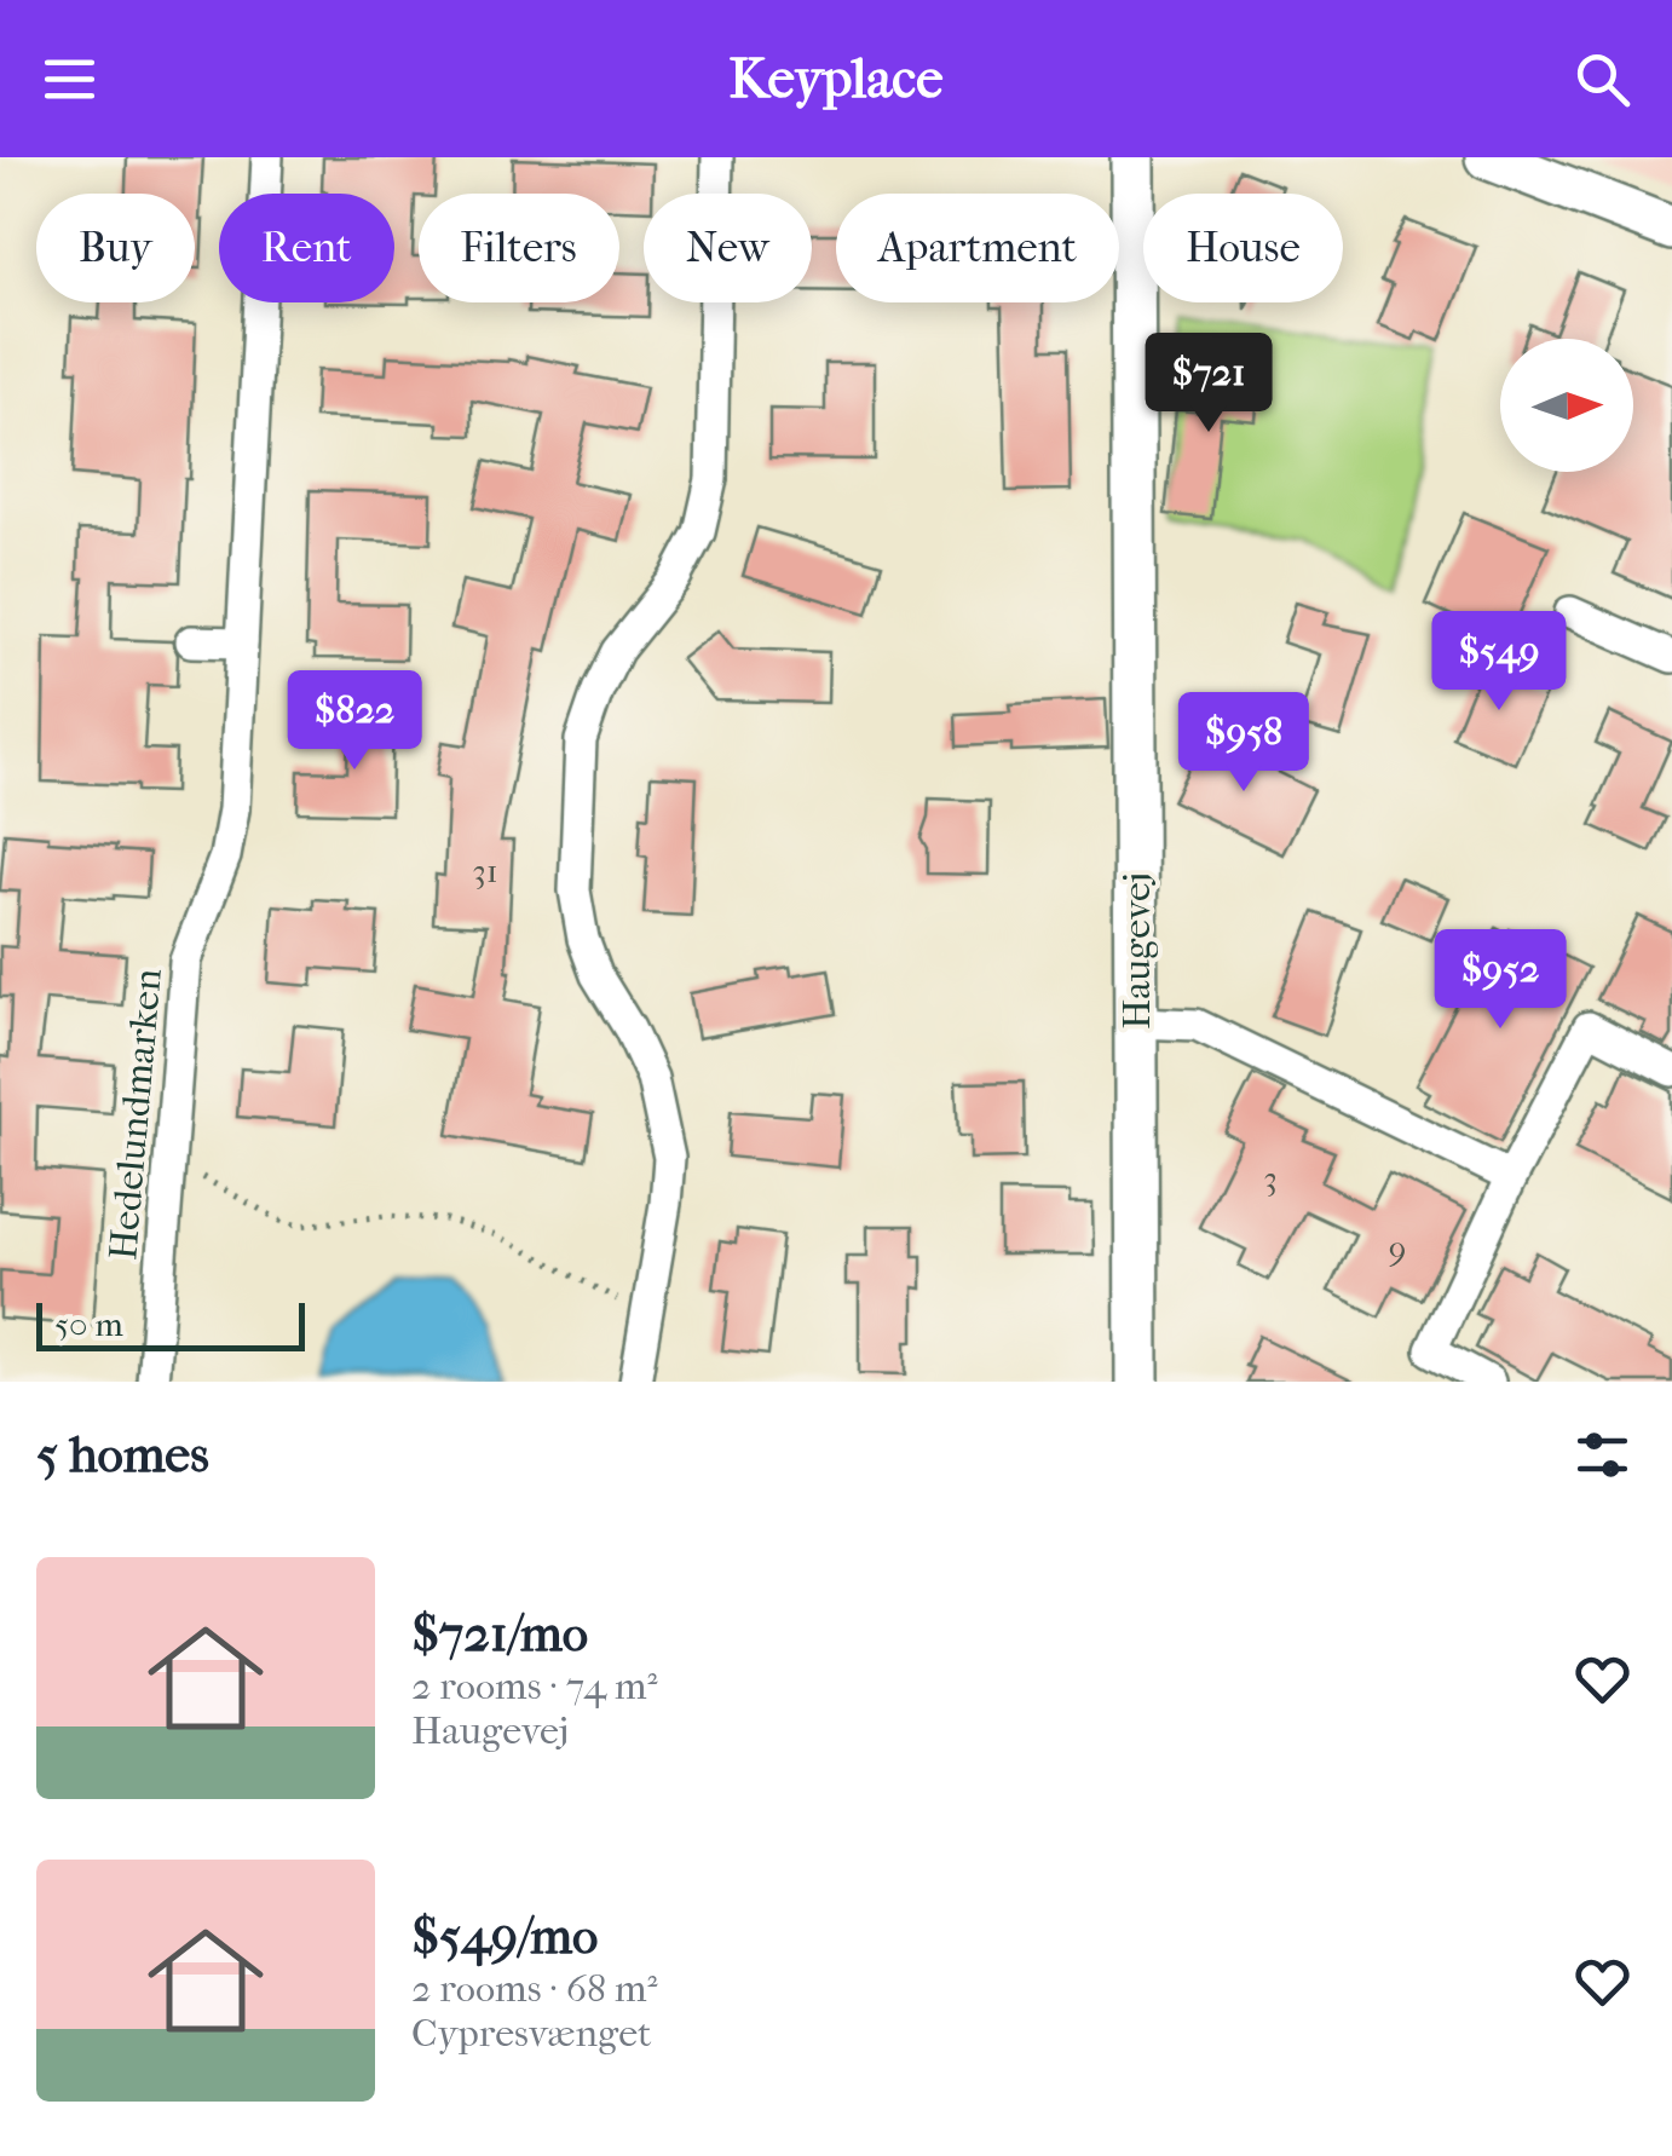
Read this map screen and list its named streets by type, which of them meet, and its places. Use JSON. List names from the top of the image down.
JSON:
{
  "streets": {
    "street": ["Haugevej", "Hedelundmarken"]
  },
  "house_numbers": ["31", "3", "9"],
  "scale_bar": "50 m",
  "north": "right",
  "page": {
    "header": "Keyplace",
    "chip": [
      "Buy",
      "Rent",
      "Filters",
      "New",
      "Apartment",
      "House"
    ],
    "price": [
      "$721",
      "$549",
      "$822",
      "$958",
      "$952"
    ],
    "scale": "50 m",
    "heading": "5 homes",
    "list": [
      {
        "name": "$721/mo",
        "note": "2 rooms · 74 m² · Haugevej"
      },
      {
        "name": "$549/mo",
        "note": "2 rooms · 68 m² · Cypresvænget"
      }
    ]
  }
}
